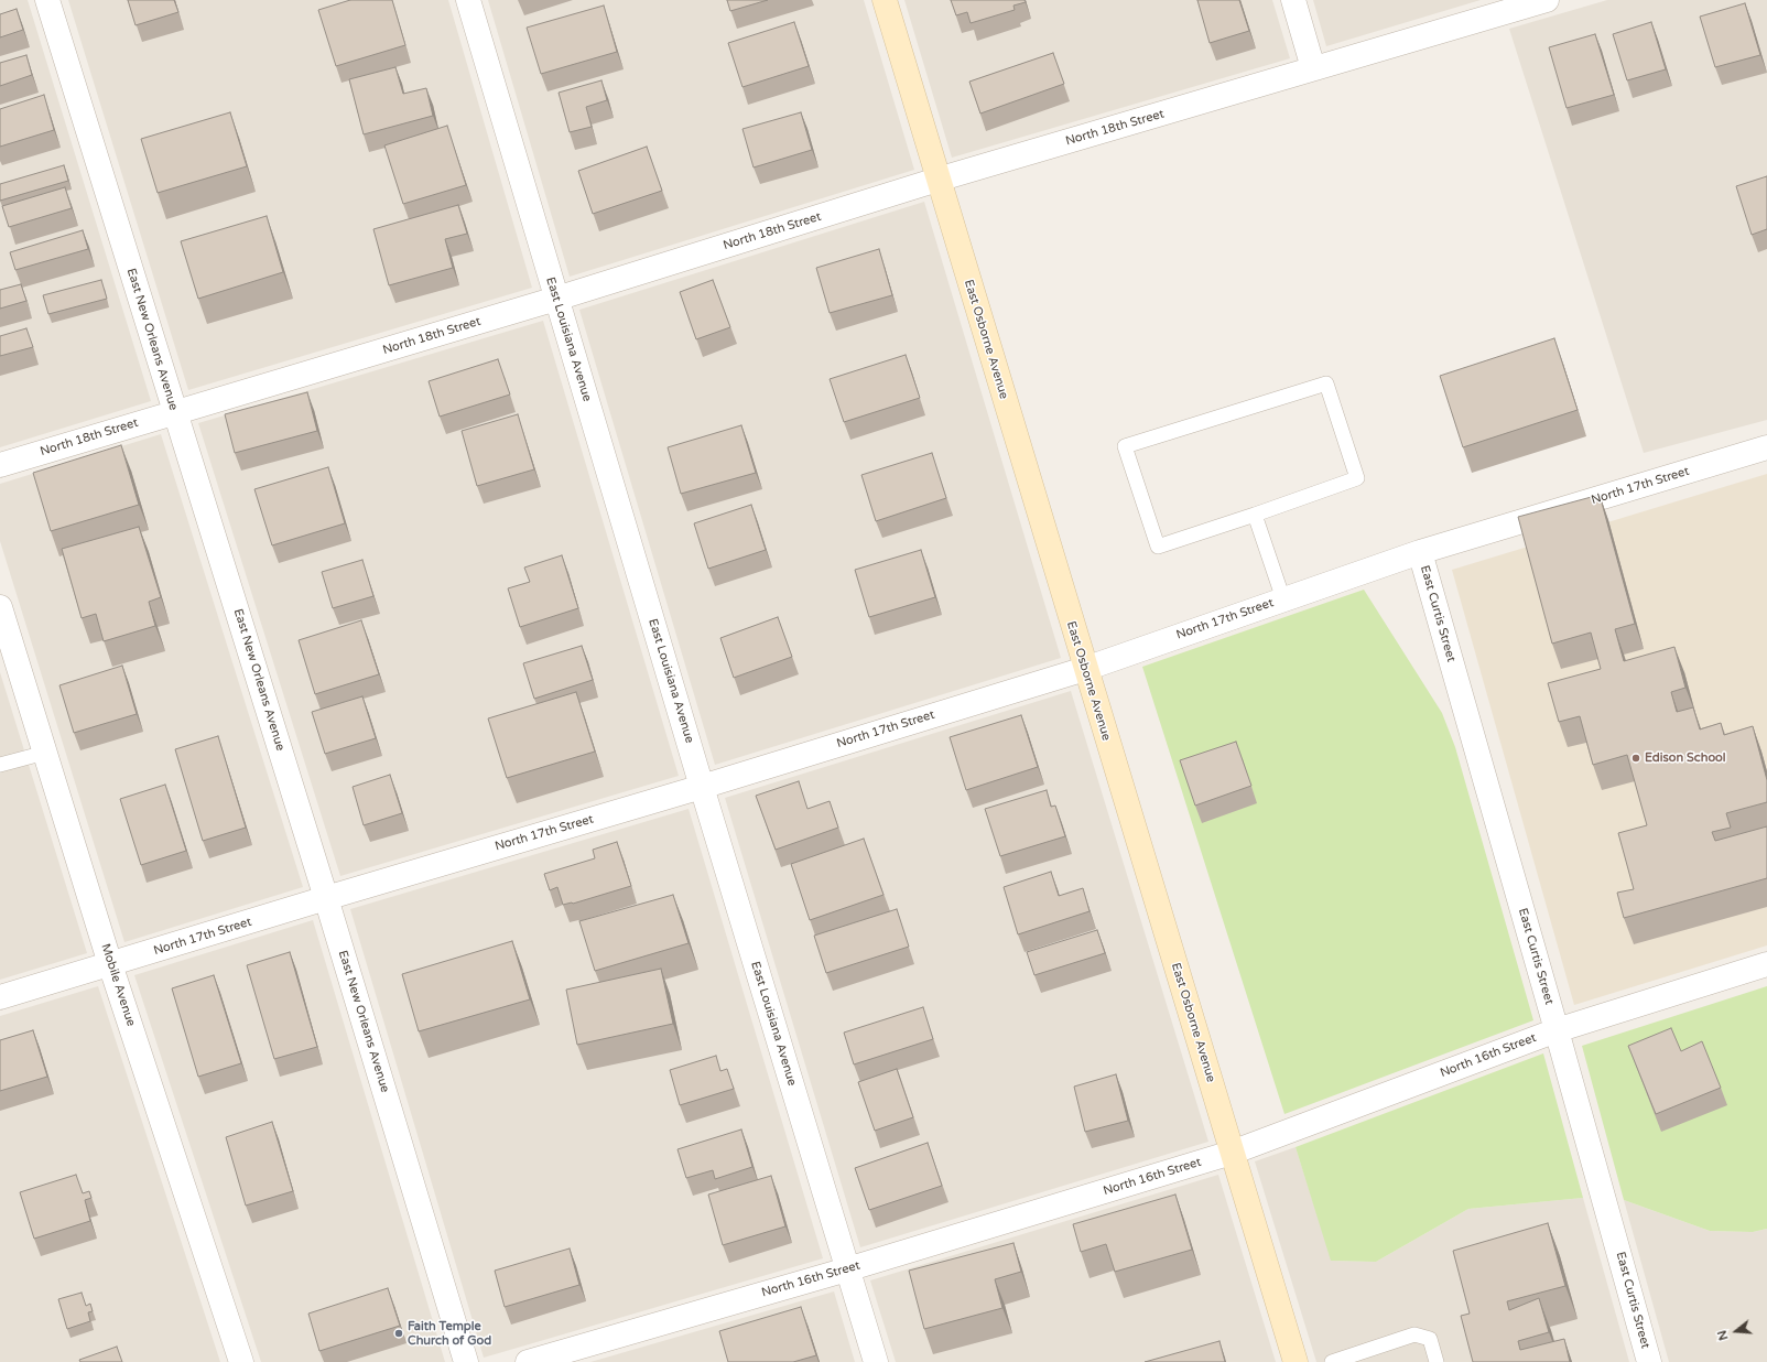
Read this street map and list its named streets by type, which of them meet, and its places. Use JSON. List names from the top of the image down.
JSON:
{
  "streets": {
    "street": [
      "North 18th Street",
      "East New Orleans Avenue",
      "East Louisiana Avenue",
      "East Osborne Avenue",
      "North 17th Street",
      "East Curtis Street",
      "Mobile Avenue",
      "North 16th Street"
    ]
  },
  "crossings": [
    ["North 18th Street", "East New Orleans Avenue"],
    ["North 18th Street", "East Louisiana Avenue"],
    ["North 18th Street", "East Osborne Avenue"],
    ["East New Orleans Avenue", "North 17th Street"],
    ["East Louisiana Avenue", "North 17th Street"],
    ["East Louisiana Avenue", "North 16th Street"],
    ["East Osborne Avenue", "North 17th Street"],
    ["East Osborne Avenue", "North 16th Street"],
    ["North 17th Street", "East Curtis Street"],
    ["North 17th Street", "Mobile Avenue"],
    ["East Curtis Street", "North 16th Street"]
  ],
  "places": ["Edison School", "Faith Temple Church of God"],
  "north": "left"
}
